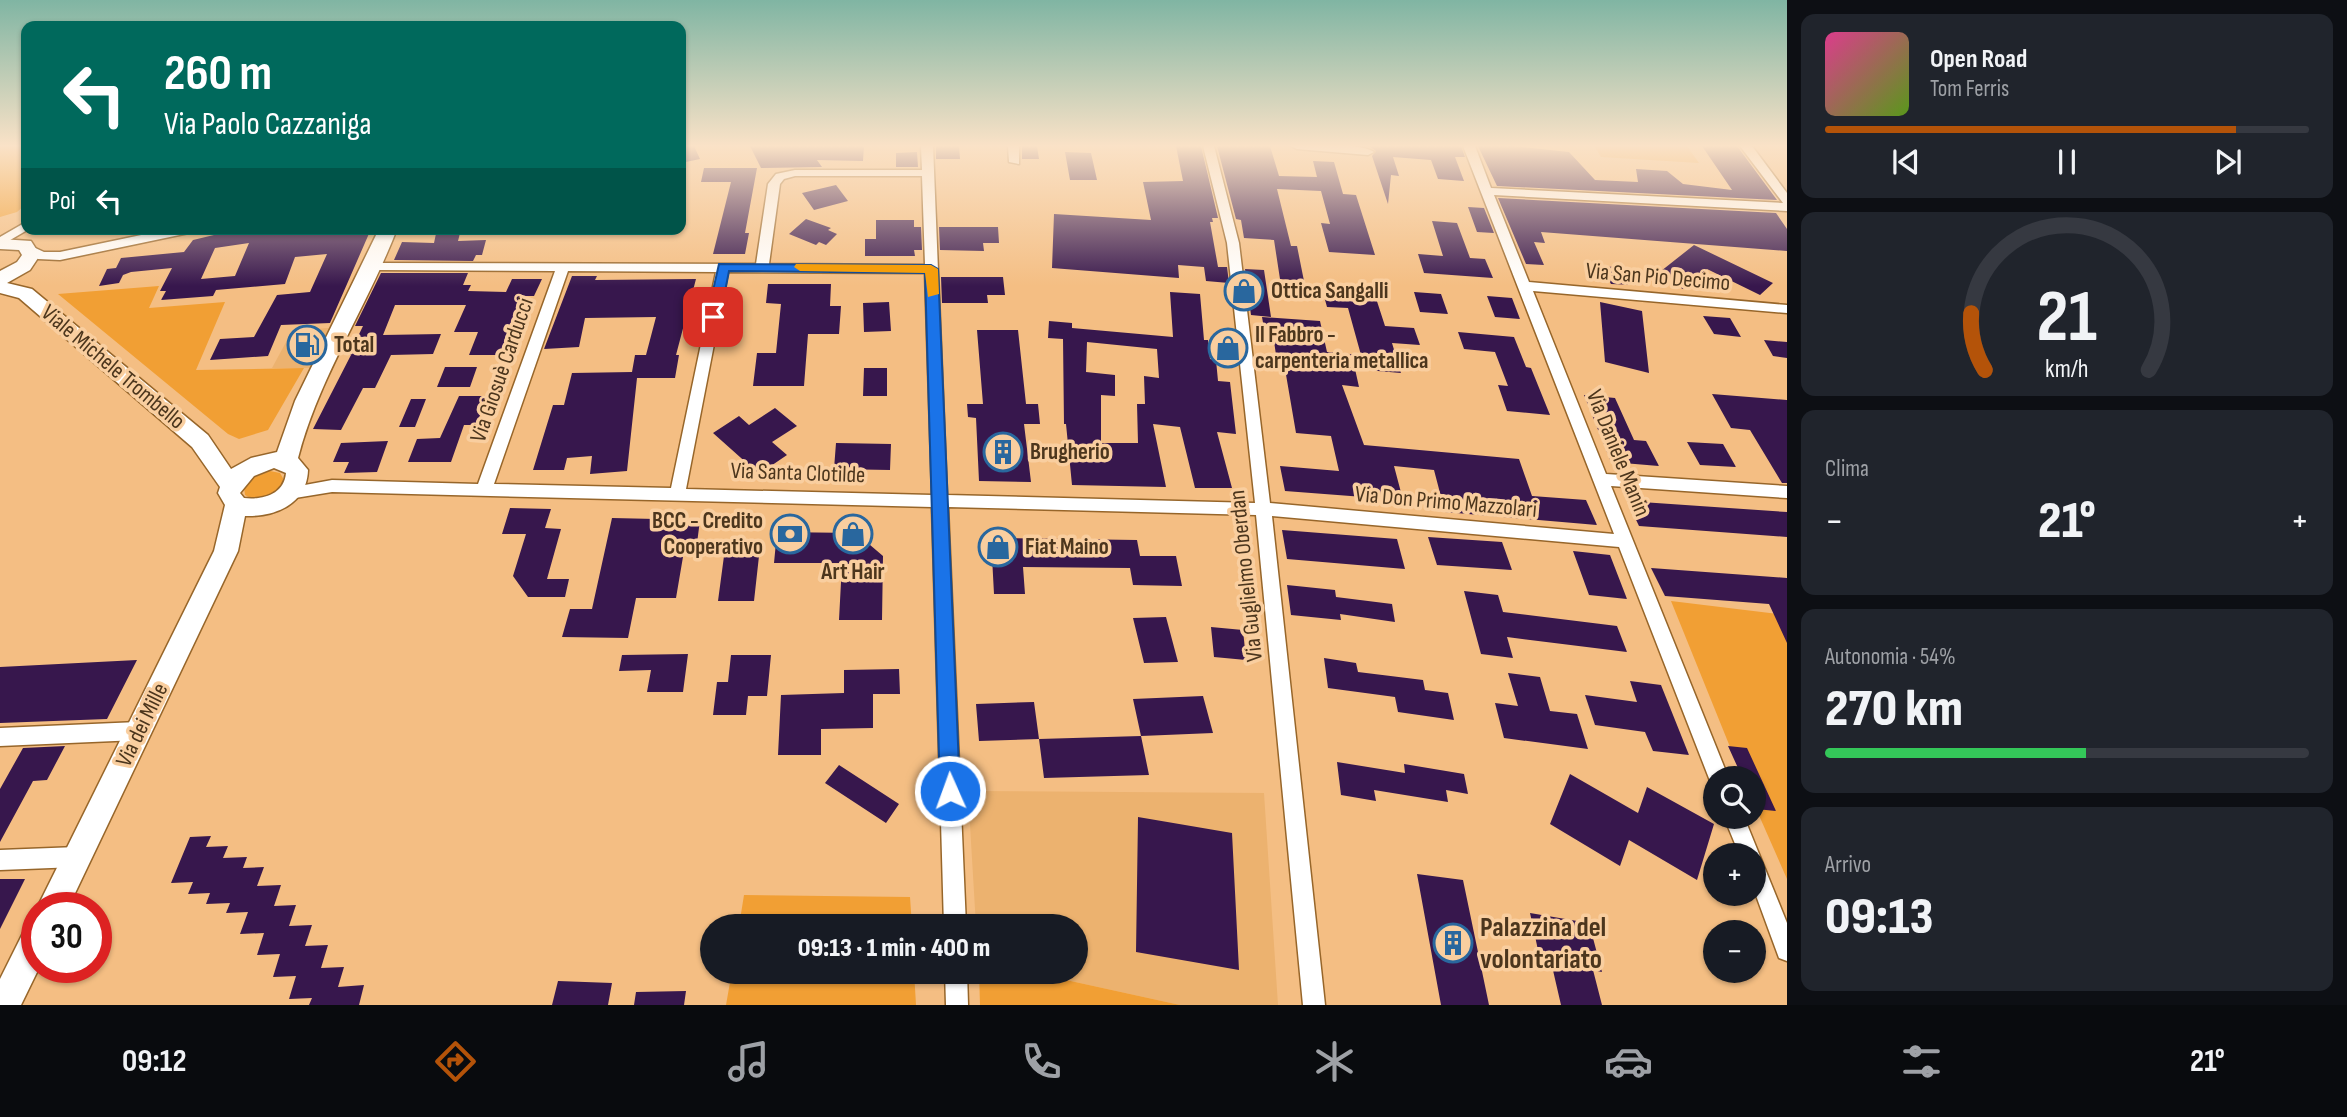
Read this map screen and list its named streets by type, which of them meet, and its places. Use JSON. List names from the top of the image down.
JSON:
{
  "streets": {
    "main road": ["Viale Michele Trombello", "Via dei Mille"],
    "street": [
      "Via San Pio Decimo",
      "Via Giosuè Carducci",
      "Via Daniele Manin",
      "Via Santa Clotilde",
      "Via Don Primo Mazzolari",
      "Via Guglielmo Oberdan"
    ]
  },
  "crossings": [
    ["Via San Pio Decimo", "Via Daniele Manin"],
    ["Viale Michele Trombello", "Via Santa Clotilde"],
    ["Viale Michele Trombello", "Via dei Mille"],
    ["Via Giosuè Carducci", "Via Santa Clotilde"],
    ["Via Daniele Manin", "Via Don Primo Mazzolari"],
    ["Via Santa Clotilde", "Via Don Primo Mazzolari"],
    ["Via Santa Clotilde", "Via Guglielmo Oberdan"],
    ["Via Santa Clotilde", "Via dei Mille"],
    ["Via Don Primo Mazzolari", "Via Guglielmo Oberdan"]
  ],
  "places": {
    "shop": [
      "Ottica Sangalli",
      "Il Fabbro - carpenteria metallica",
      "Art Hair",
      "Fiat Maino"
    ],
    "fuel station": ["Total"],
    "building": ["Brugherio", "Palazzina del volontariato"],
    "bank": ["BCC - Credito Cooperativo"]
  },
  "page": {
    "turn": ["260 m", "Via Paolo Cazzaniga"],
    "song": ["Open Road", "Tom Ferris"],
    "then": "Poi",
    "tile": [
      "Clima",
      ["Autonomia · 54%", "270 km"],
      ["Arrivo", "09:13"]
    ],
    "heat": ["−", "21°", "+"],
    "map_buttons": ["+", "−"],
    "limit": "30",
    "trip": "09:13 · 1 min · 400 m",
    "tabs": ["09:12", "21°"],
    "gauge": ["21", "km/h"]
  }
}
